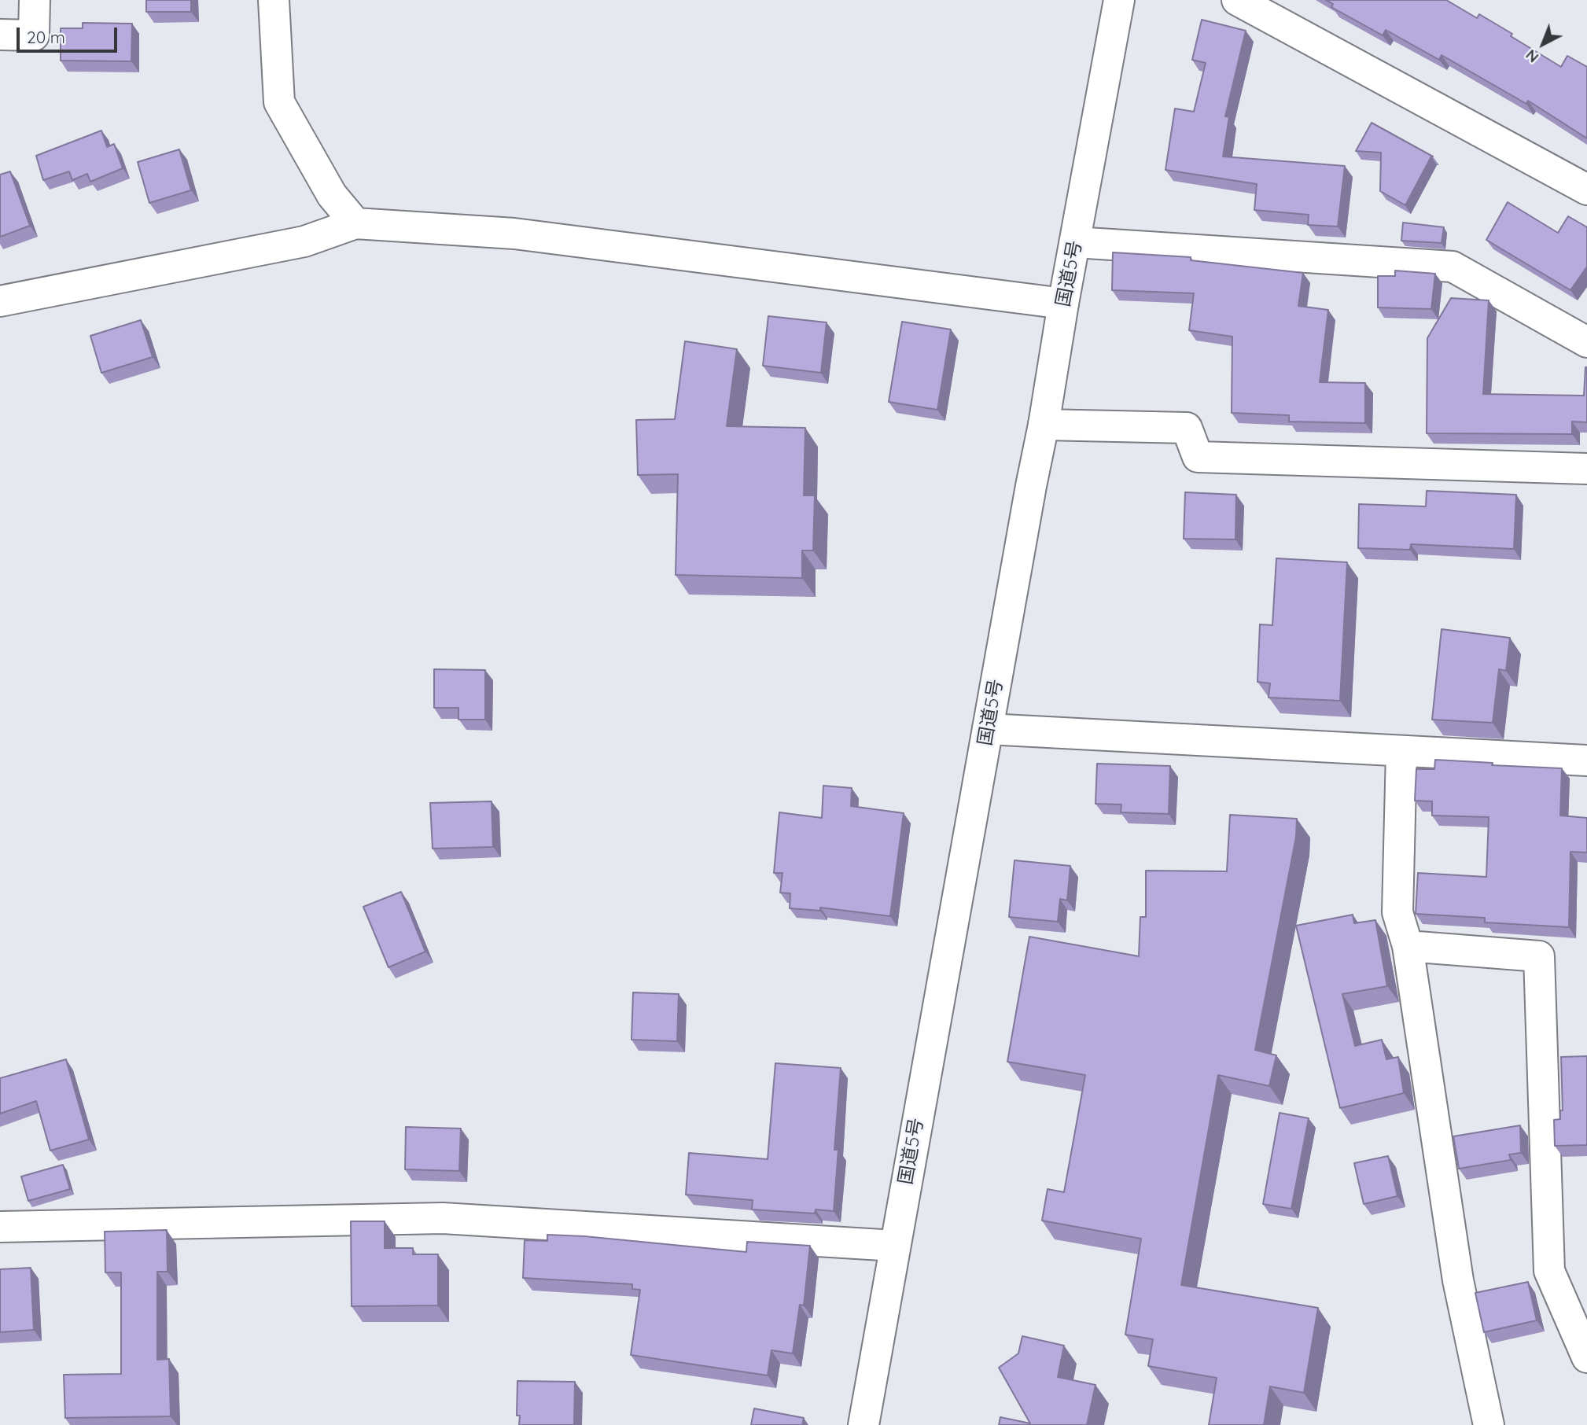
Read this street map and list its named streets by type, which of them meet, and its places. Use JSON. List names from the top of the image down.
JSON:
{
  "streets": {
    "main road": ["国道5号"]
  },
  "scale_bar": "20 m",
  "north": "bottom left"
}
